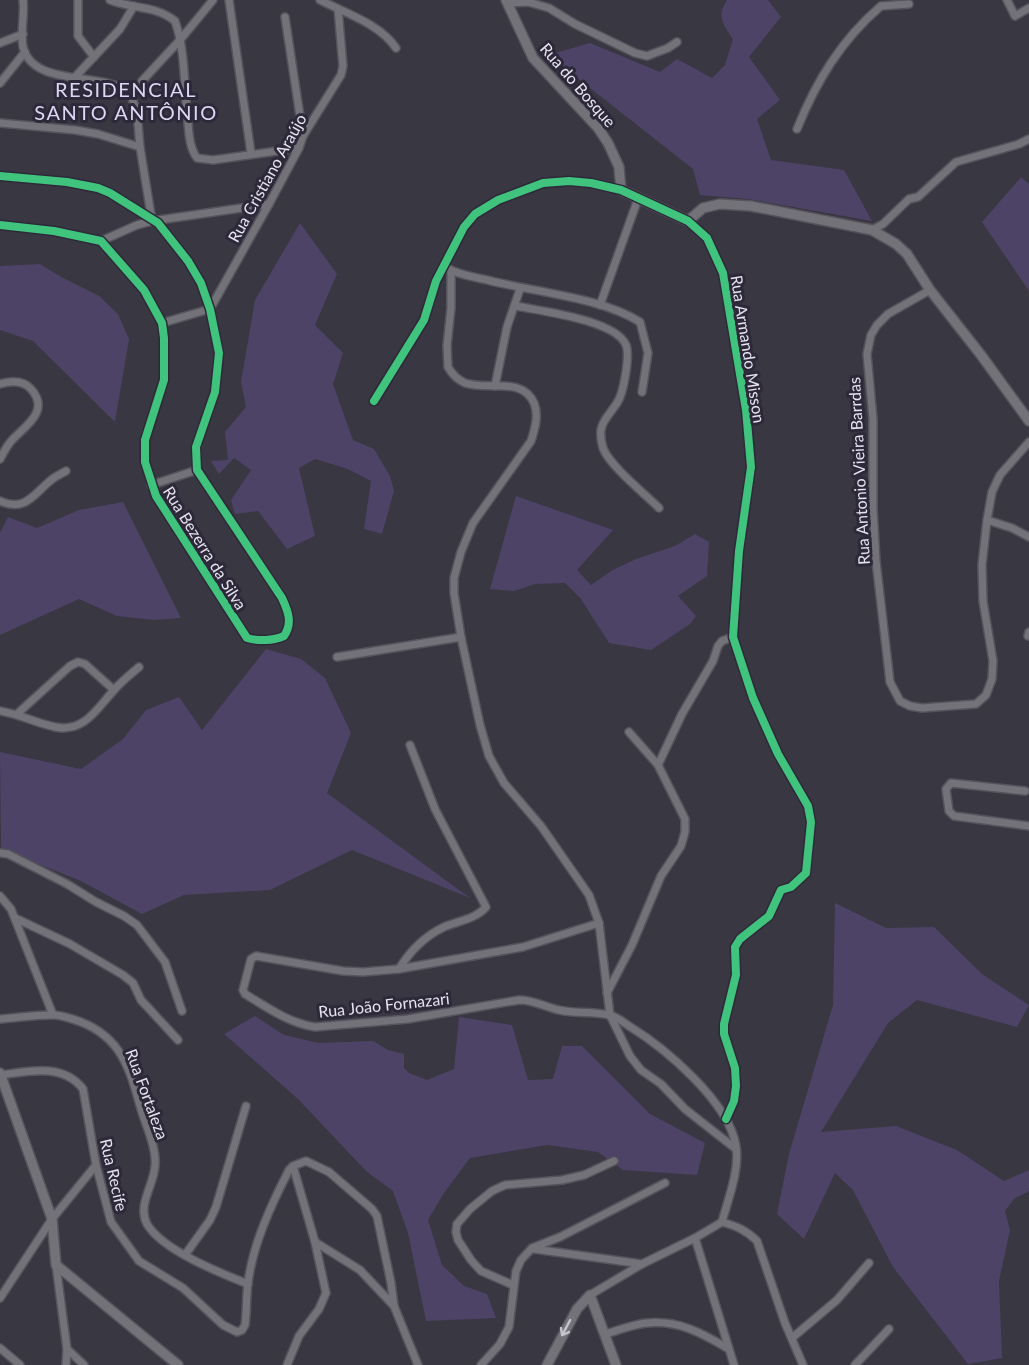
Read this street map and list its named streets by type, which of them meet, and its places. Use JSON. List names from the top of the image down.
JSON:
{
  "streets": {
    "street": [
      "Rua do Bosque",
      "Rua Cristiano Araújo",
      "Rua Armando Misson",
      "Rua Antonio Vieira Barrdas",
      "Rua Bezerra da Silva",
      "Rua João Fornazari",
      "Rua Fortaleza",
      "Rua Recife"
    ]
  },
  "crossings": [
    ["Rua Fortaleza", "Rua Recife"]
  ],
  "districts": ["RESIDENCIAL SANTO ANTÔNIO"]
}
